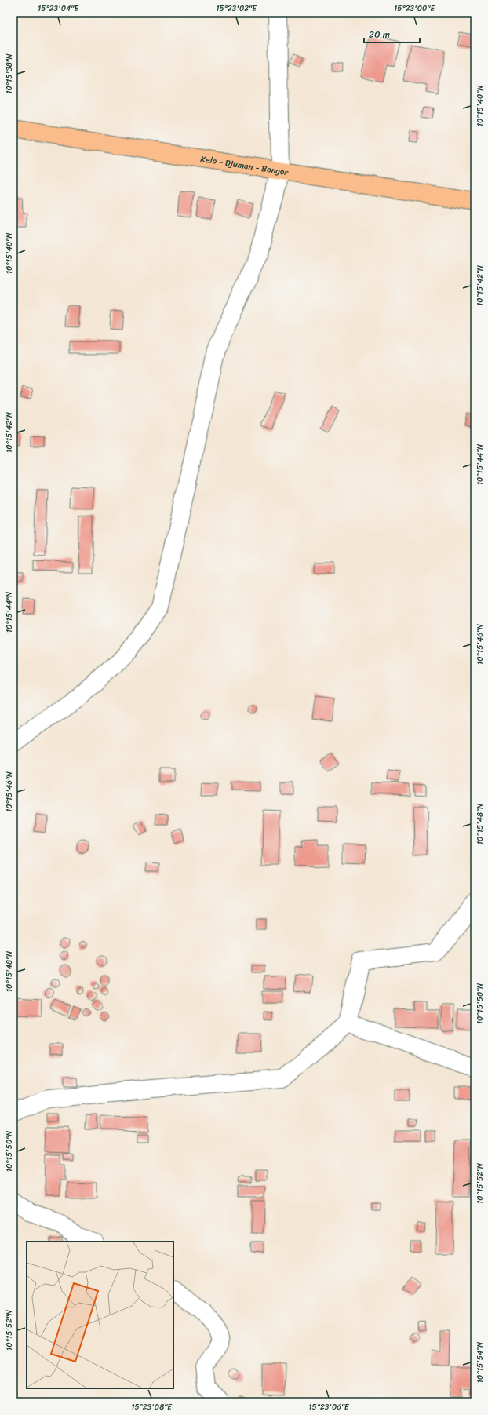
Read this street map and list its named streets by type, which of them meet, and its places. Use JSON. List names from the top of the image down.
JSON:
{
  "streets": {
    "highway": ["Kelo - Djuman - Bongor"]
  },
  "scale_bar": "20 m",
  "coordinates": [
    "15°23'04\"E",
    "15°23'02\"E",
    "15°23'00\"E",
    "10°15'38\"N",
    "10°15'40\"N",
    "10°15'42\"N",
    "10°15'44\"N",
    "10°15'46\"N",
    "10°15'48\"N",
    "10°15'50\"N",
    "10°15'52\"N",
    "10°15'54\"N",
    "15°23'08\"E",
    "15°23'06\"E"
  ]
}
